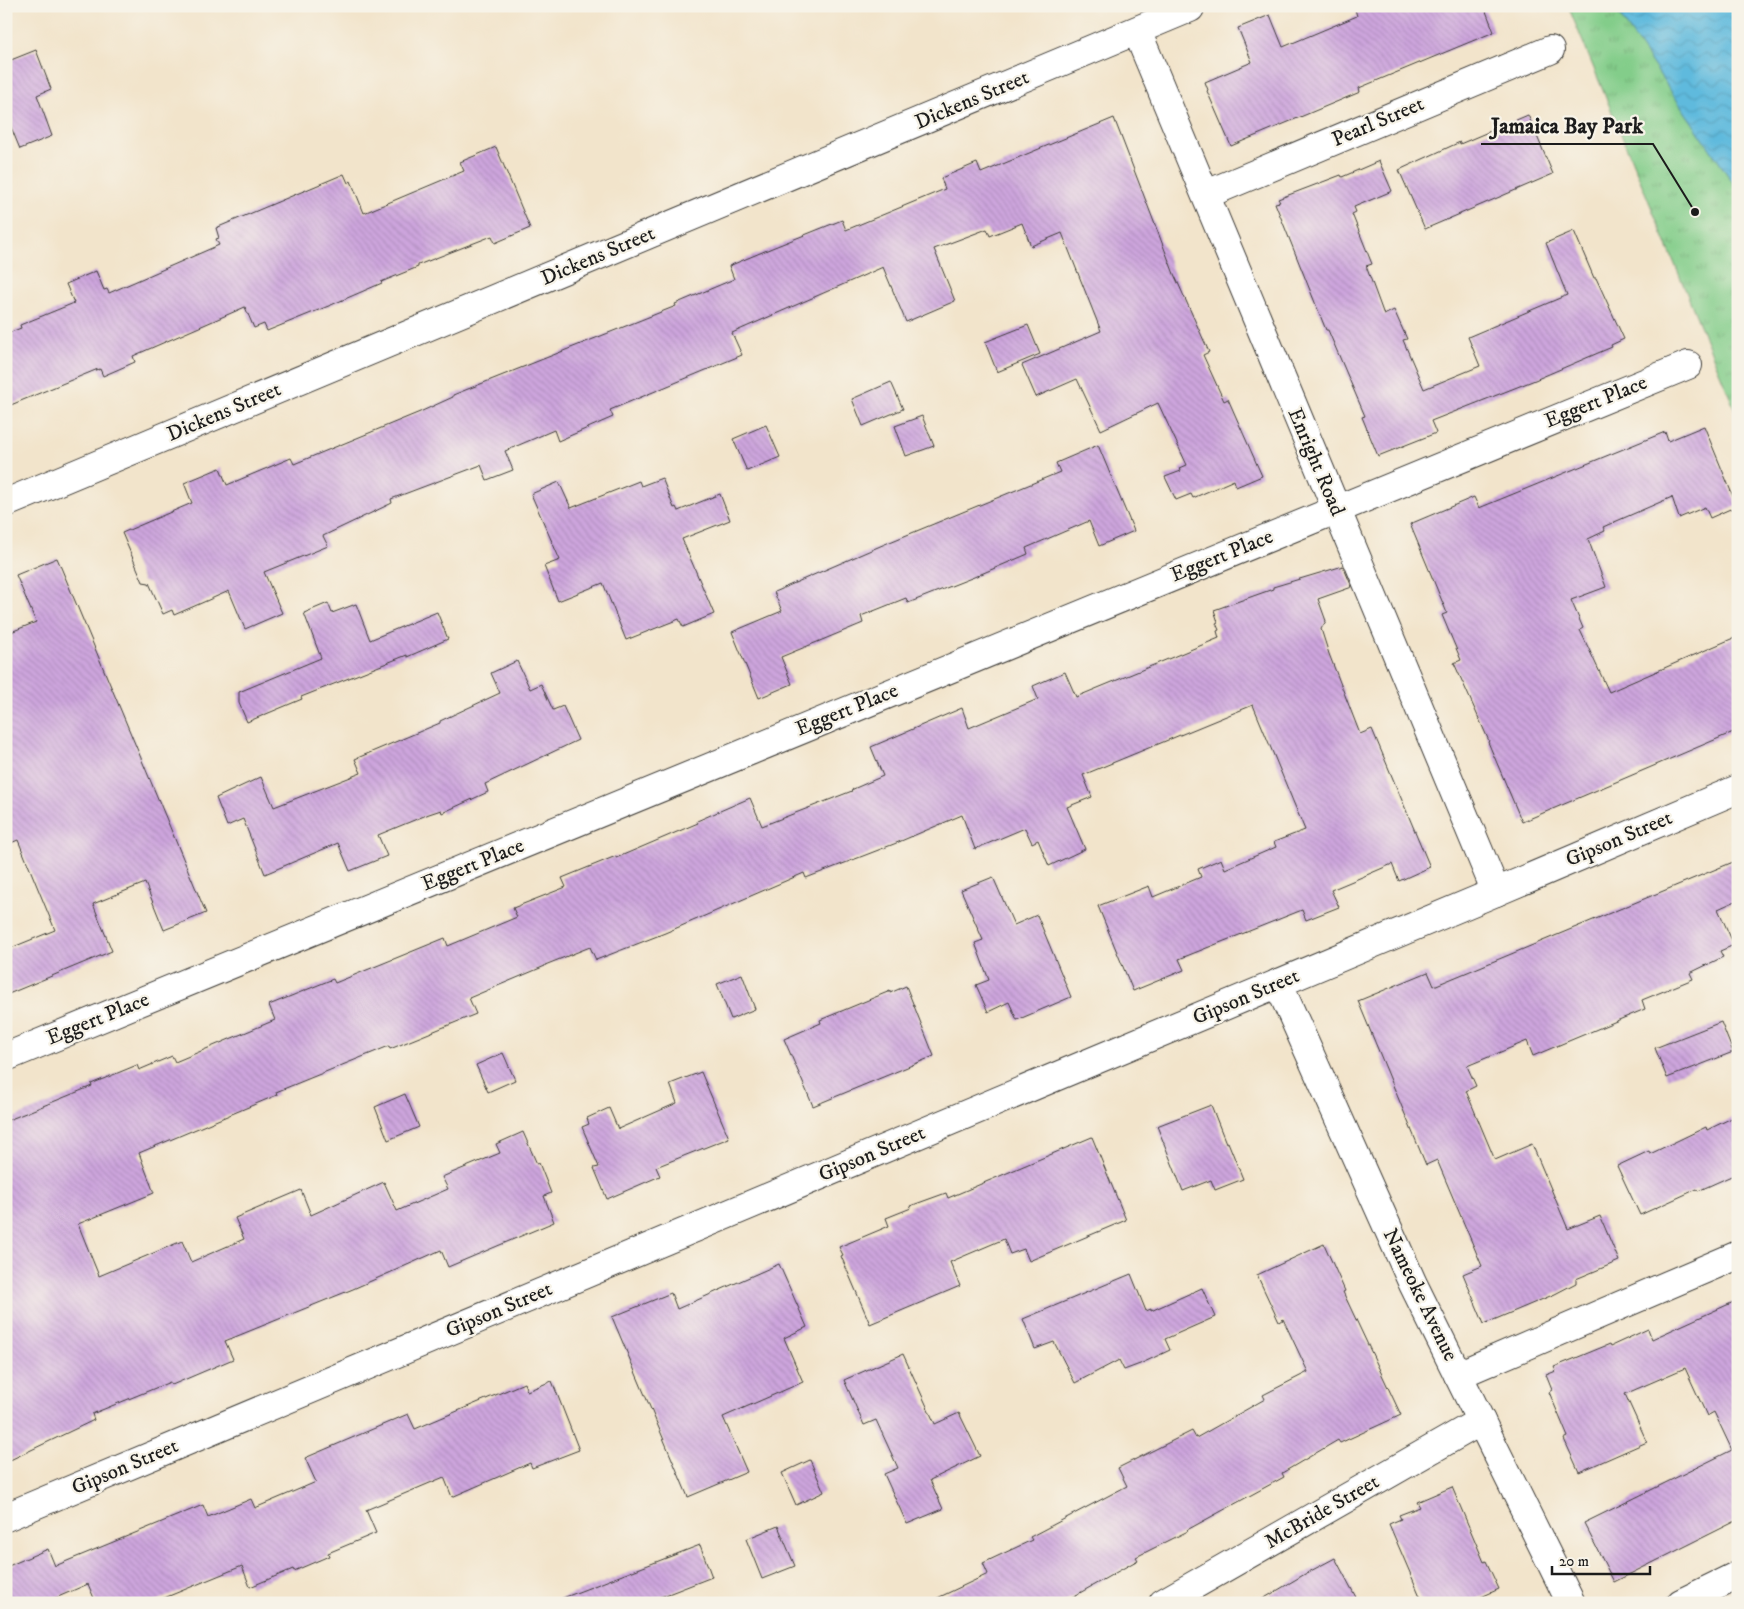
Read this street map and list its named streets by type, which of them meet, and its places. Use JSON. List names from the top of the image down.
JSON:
{
  "streets": {
    "street": [
      "Dickens Street",
      "Pearl Street",
      "Eggert Place",
      "Enright Road",
      "Gipson Street",
      "Nameoke Avenue",
      "McBride Street"
    ]
  },
  "crossings": [
    ["Dickens Street", "Enright Road"],
    ["Pearl Street", "Enright Road"],
    ["Eggert Place", "Enright Road"],
    ["Enright Road", "Gipson Street"],
    ["Gipson Street", "Nameoke Avenue"],
    ["Nameoke Avenue", "McBride Street"]
  ],
  "places": ["Jamaica Bay Park"],
  "scale_bar": "20 m"
}
